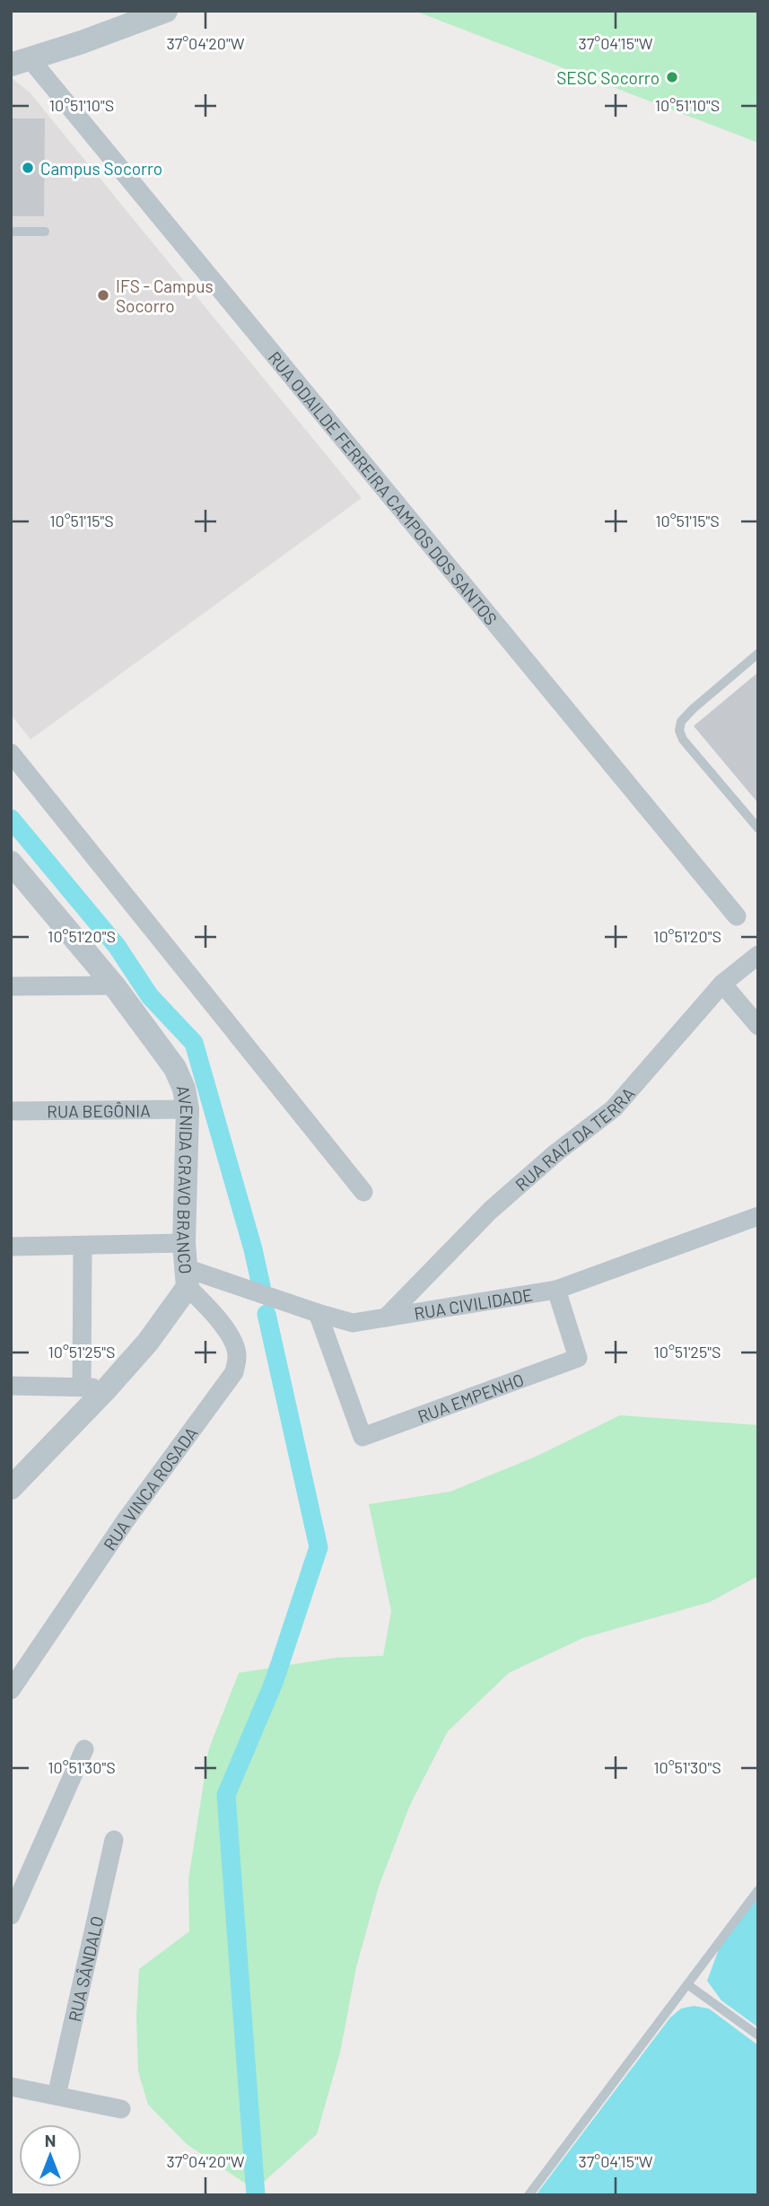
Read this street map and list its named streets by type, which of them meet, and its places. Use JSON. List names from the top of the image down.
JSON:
{
  "streets": {
    "street": [
      "RUA ODAILDE FERREIRA CAMPOS DOS SANTOS",
      "RUA BEGÔNIA",
      "RUA RAIZ DA TERRA",
      "AVENIDA CRAVO BRANCO",
      "RUA CIVILIDADE",
      "RUA EMPENHO",
      "RUA VINCA ROSADA",
      "RUA SÂNDALO"
    ]
  },
  "crossings": [
    ["RUA BEGÔNIA", "AVENIDA CRAVO BRANCO"],
    ["RUA RAIZ DA TERRA", "RUA CIVILIDADE"],
    ["AVENIDA CRAVO BRANCO", "RUA CIVILIDADE"],
    ["AVENIDA CRAVO BRANCO", "RUA VINCA ROSADA"],
    ["RUA CIVILIDADE", "RUA EMPENHO"],
    ["RUA CIVILIDADE", "RUA VINCA ROSADA"]
  ],
  "places": ["SESC Socorro", "Campus Socorro", "IFS - Campus Socorro"],
  "north": "top",
  "coordinates": [
    "37°04'20\"W",
    "37°04'15\"W",
    "10°51'10\"S",
    "10°51'15\"S",
    "10°51'20\"S",
    "10°51'25\"S",
    "10°51'30\"S"
  ]
}
